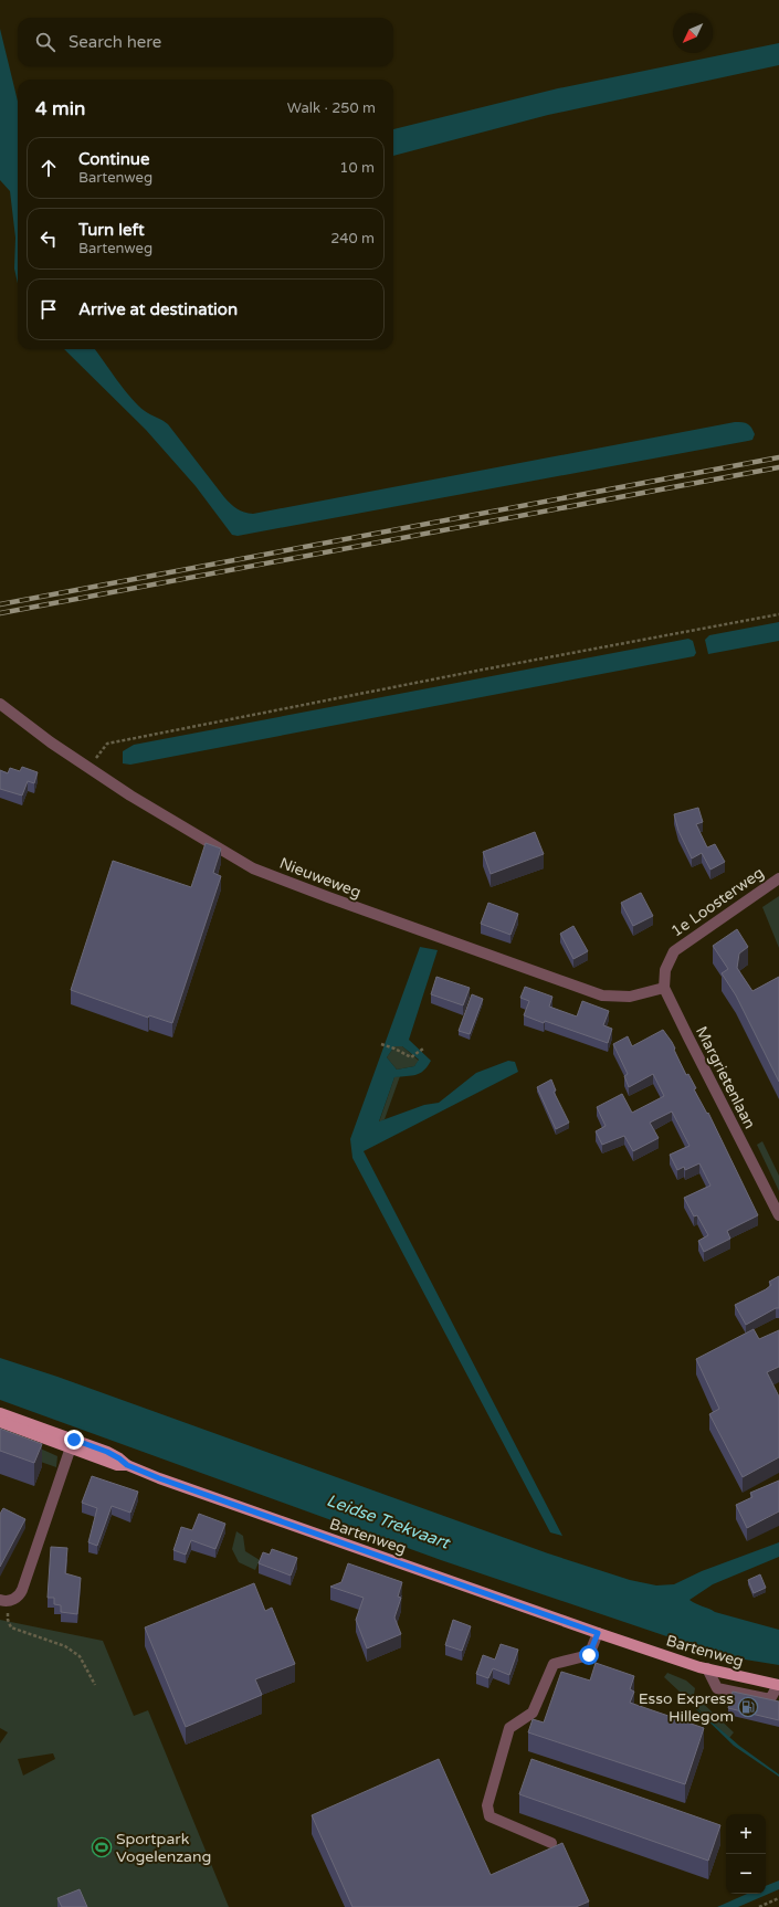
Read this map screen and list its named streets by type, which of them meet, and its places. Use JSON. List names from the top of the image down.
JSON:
{
  "streets": {
    "main road": ["Bartenweg"],
    "street": ["Nieuweweg", "1e Loosterweg", "Margrietenlaan"]
  },
  "crossings": [
    ["Nieuweweg", "1e Loosterweg"],
    ["Nieuweweg", "Margrietenlaan"],
    ["1e Loosterweg", "Margrietenlaan"]
  ],
  "water": ["Leidse Trekvaart"],
  "places": {
    "fuel station": ["Esso Express Hillegom"],
    "sports": ["Sportpark Vogelenzang"]
  },
  "north": "bottom left",
  "page": {
    "search": "Search here",
    "heading": ["4 min", "Walk · 250 m"],
    "list": [
      ["Continue", "Bartenweg", "10 m"],
      ["Turn left", "Bartenweg", "240 m"],
      "Arrive at destination"
    ],
    "map_buttons": ["+", "−"]
  }
}
